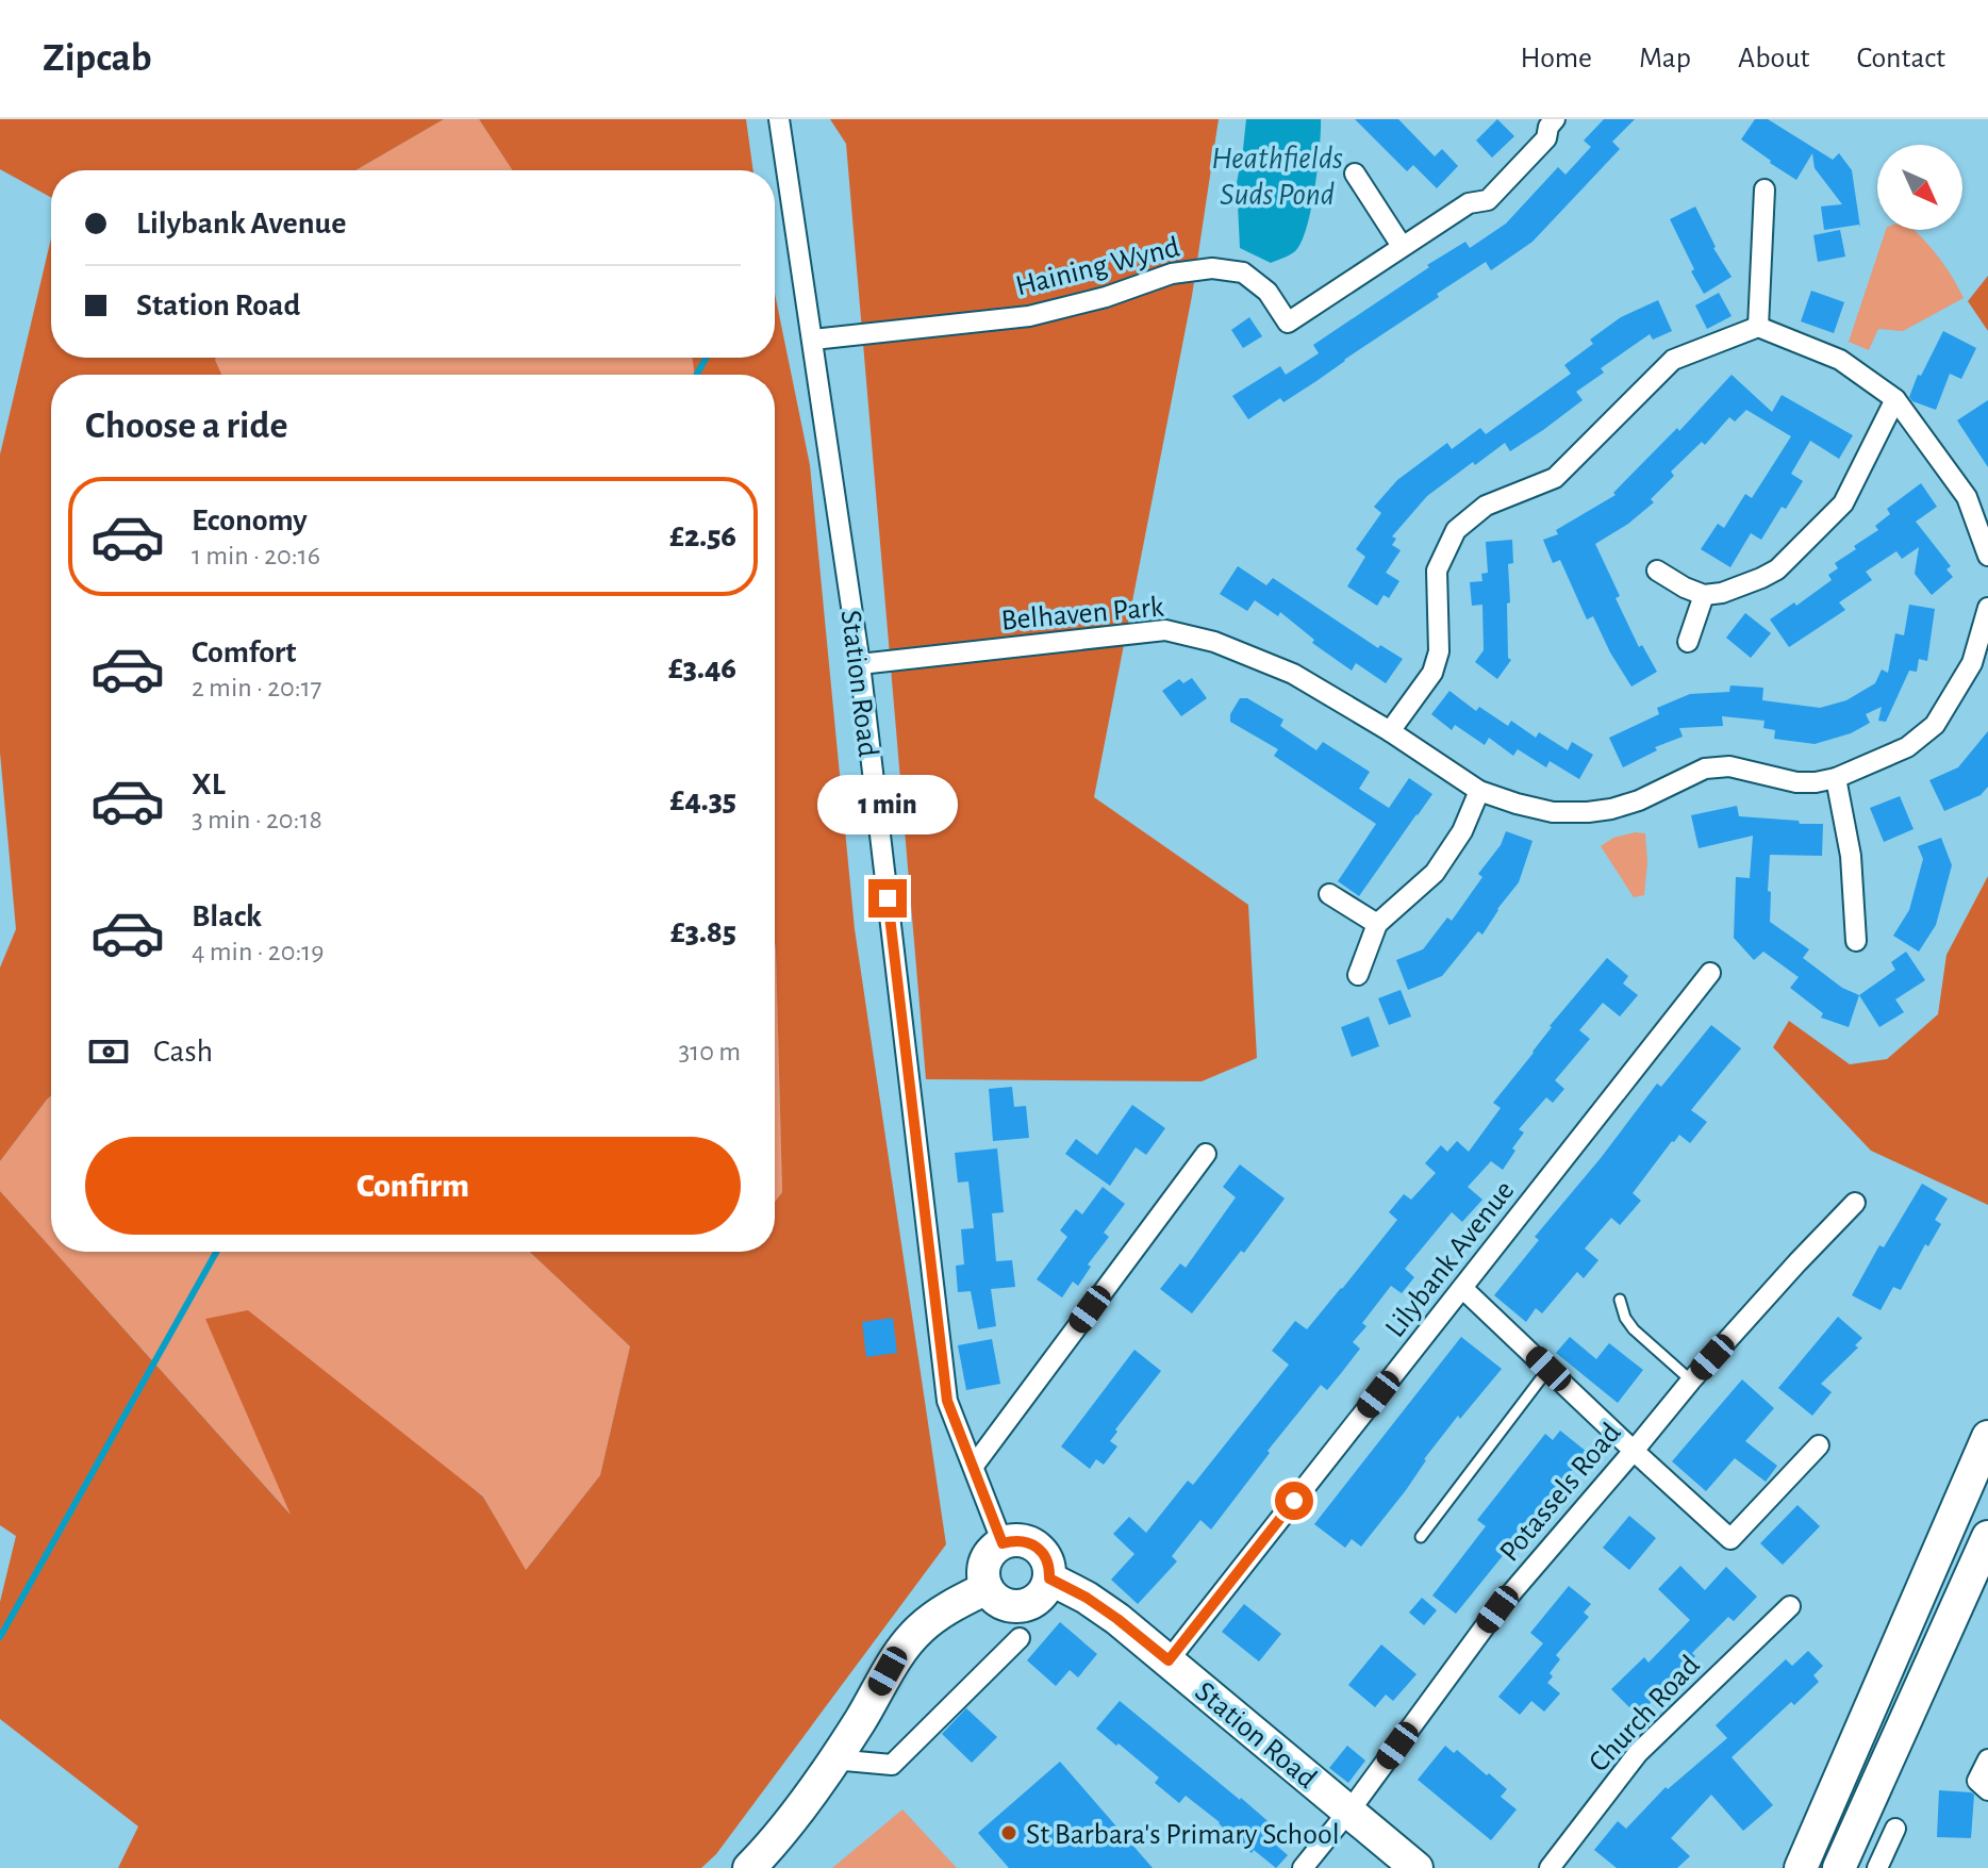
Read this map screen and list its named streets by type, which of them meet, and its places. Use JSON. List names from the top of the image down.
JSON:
{
  "streets": {
    "main road": ["Station Road"],
    "street": [
      "Haining Wynd",
      "Belhaven Park",
      "Lilybank Avenue",
      "Potassels Road",
      "Church Road"
    ]
  },
  "crossings": [
    ["Haining Wynd", "Station Road"],
    ["Belhaven Park", "Station Road"],
    ["Station Road", "Lilybank Avenue"],
    ["Station Road", "Potassels Road"]
  ],
  "water": ["Heathfields Suds Pond"],
  "places": ["St Barbara's Primary School"],
  "north": "bottom right",
  "page": {
    "header": "Zipcab",
    "nav": [
      "Home",
      "Map",
      "About",
      "Contact"
    ],
    "banner": ["Lilybank Avenue", "Station Road"],
    "heading": "Choose a ride",
    "list": [
      {
        "name": "Economy",
        "note": "1 min · 20:16",
        "value": "£2.56"
      },
      {
        "name": "Comfort",
        "note": "2 min · 20:17",
        "value": "£3.46"
      },
      {
        "name": "XL",
        "note": "3 min · 20:18",
        "value": "£4.35"
      },
      {
        "name": "Black",
        "note": "4 min · 20:19",
        "value": "£3.85"
      }
    ],
    "bubble": "1 min",
    "pay": ["Cash", "310 m"],
    "buttons": "Confirm"
  }
}
